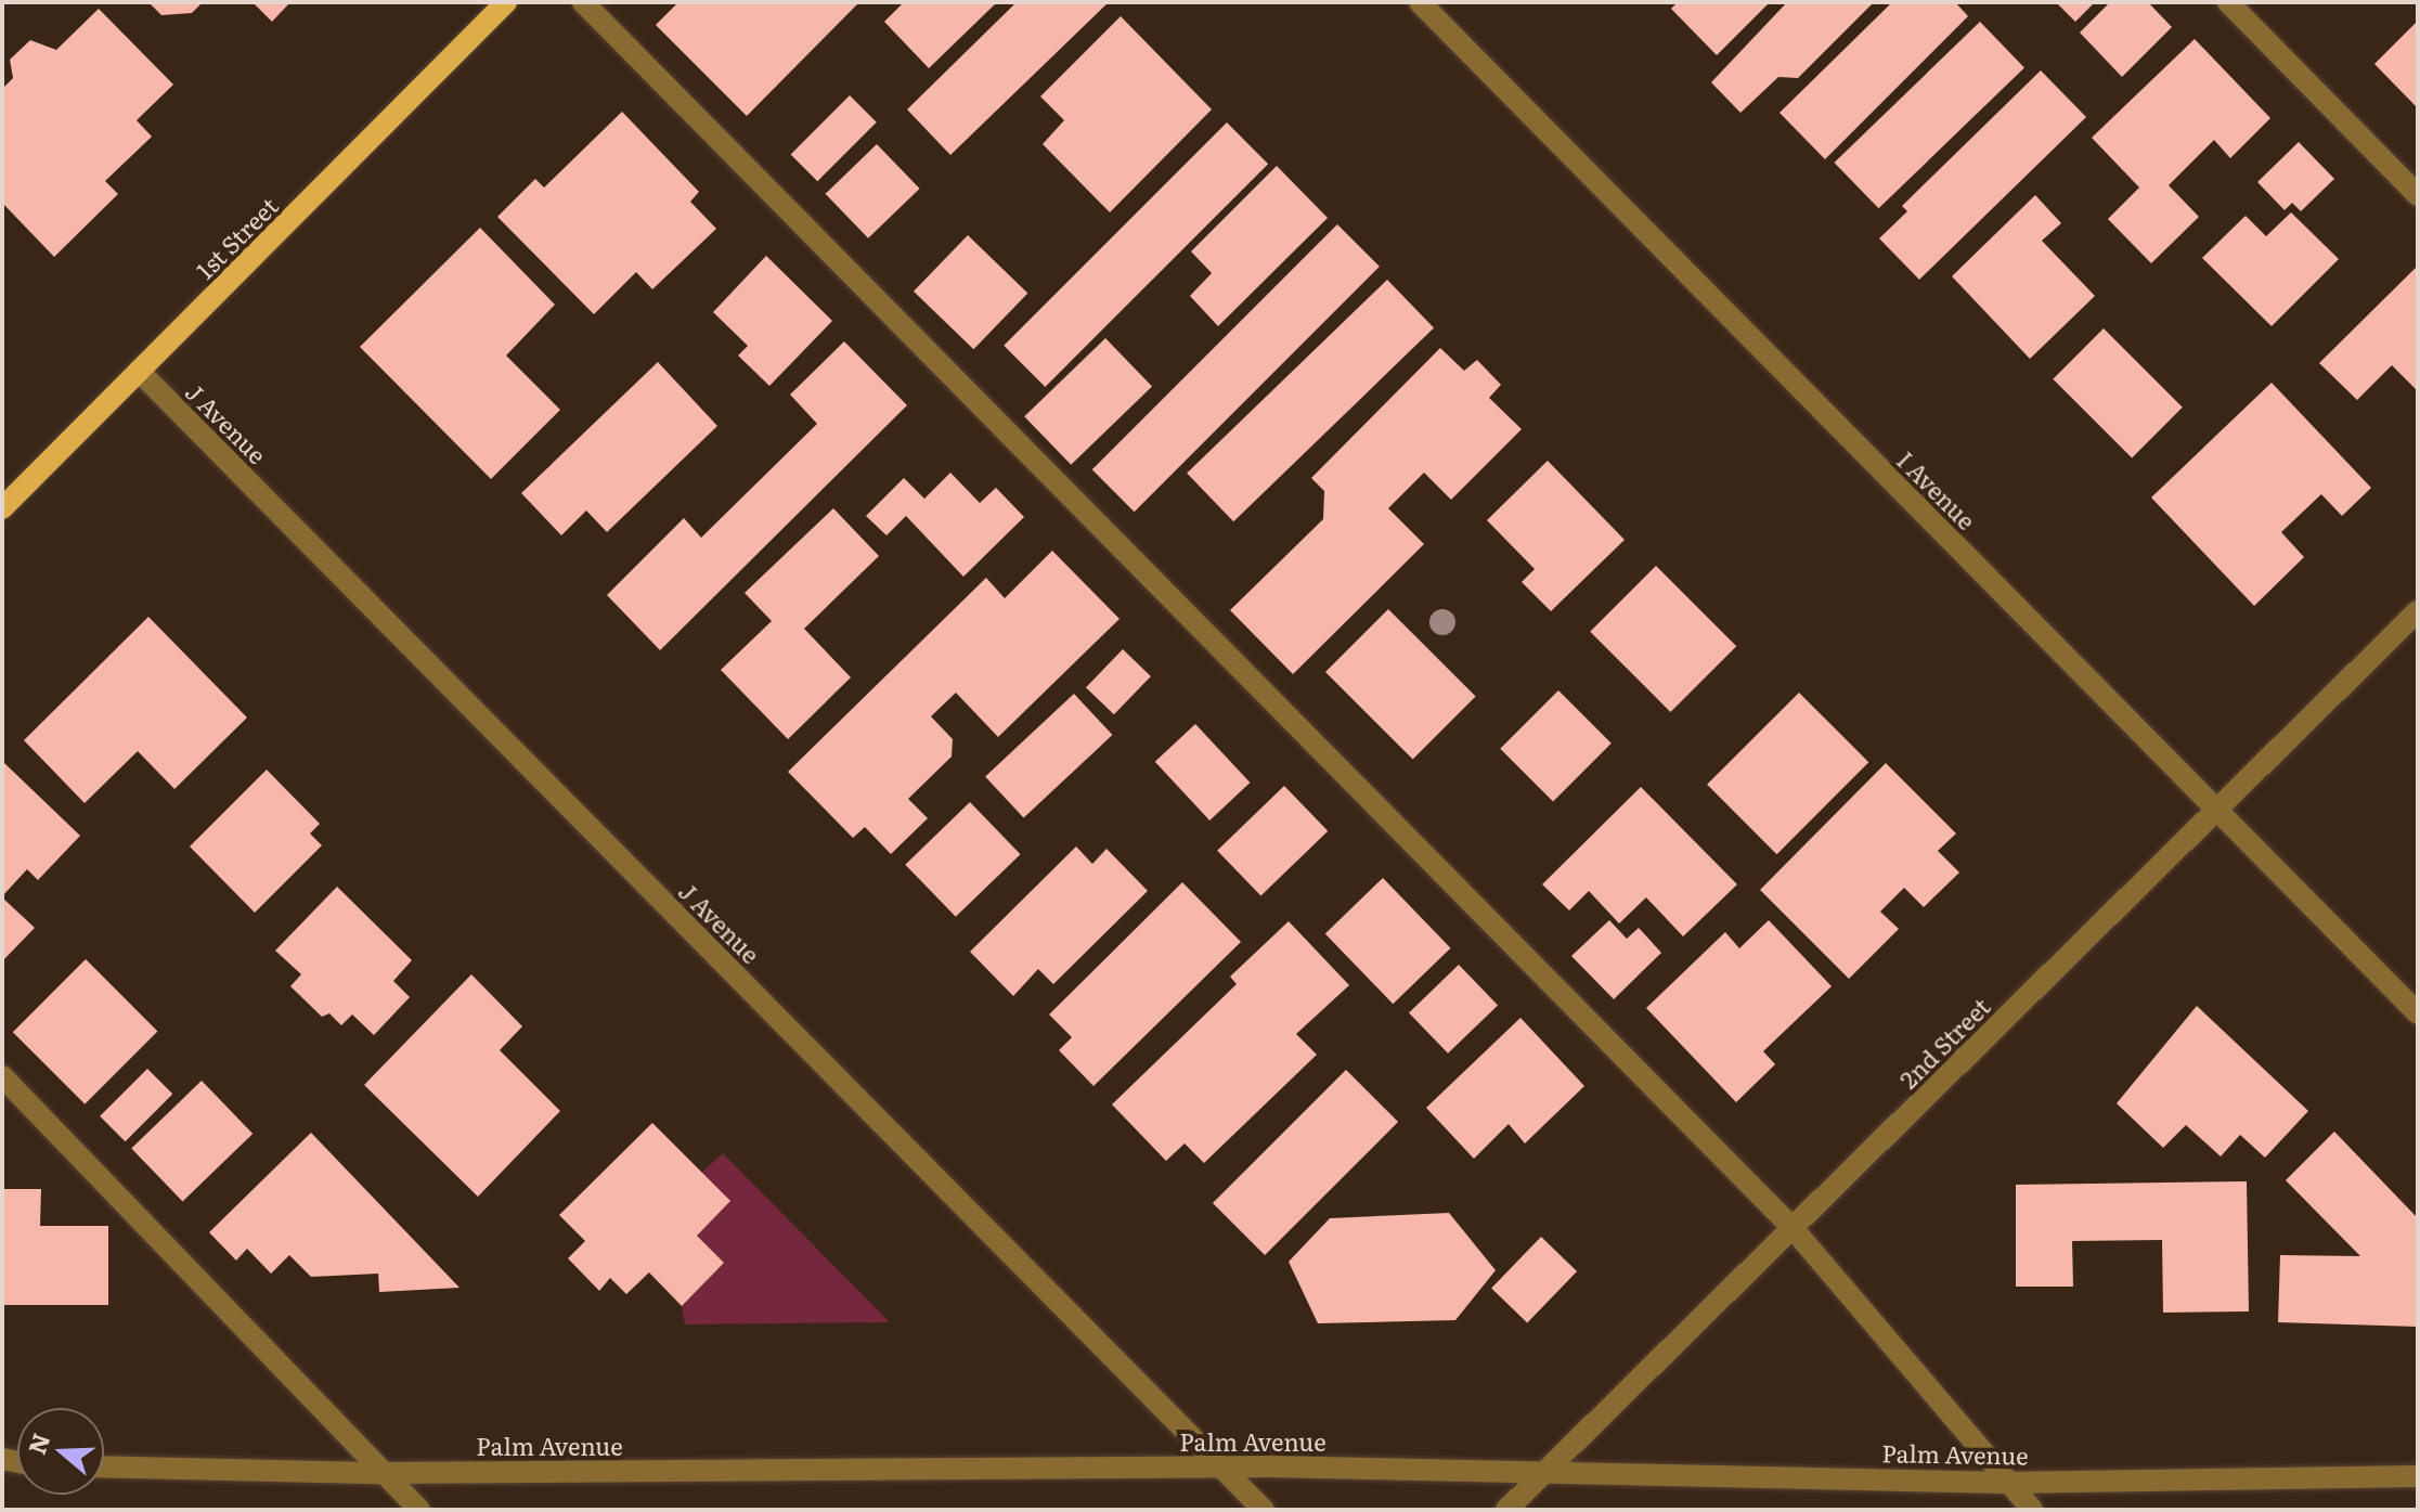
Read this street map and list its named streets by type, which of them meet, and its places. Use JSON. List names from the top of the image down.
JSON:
{
  "streets": {
    "main road": ["1st Street"],
    "street": [
      "J Avenue",
      "I Avenue",
      "2nd Street",
      "Palm Avenue"
    ]
  },
  "crossings": [
    ["1st Street", "J Avenue"],
    ["J Avenue", "Palm Avenue"],
    ["I Avenue", "2nd Street"],
    ["2nd Street", "Palm Avenue"]
  ],
  "north": "left"
}
